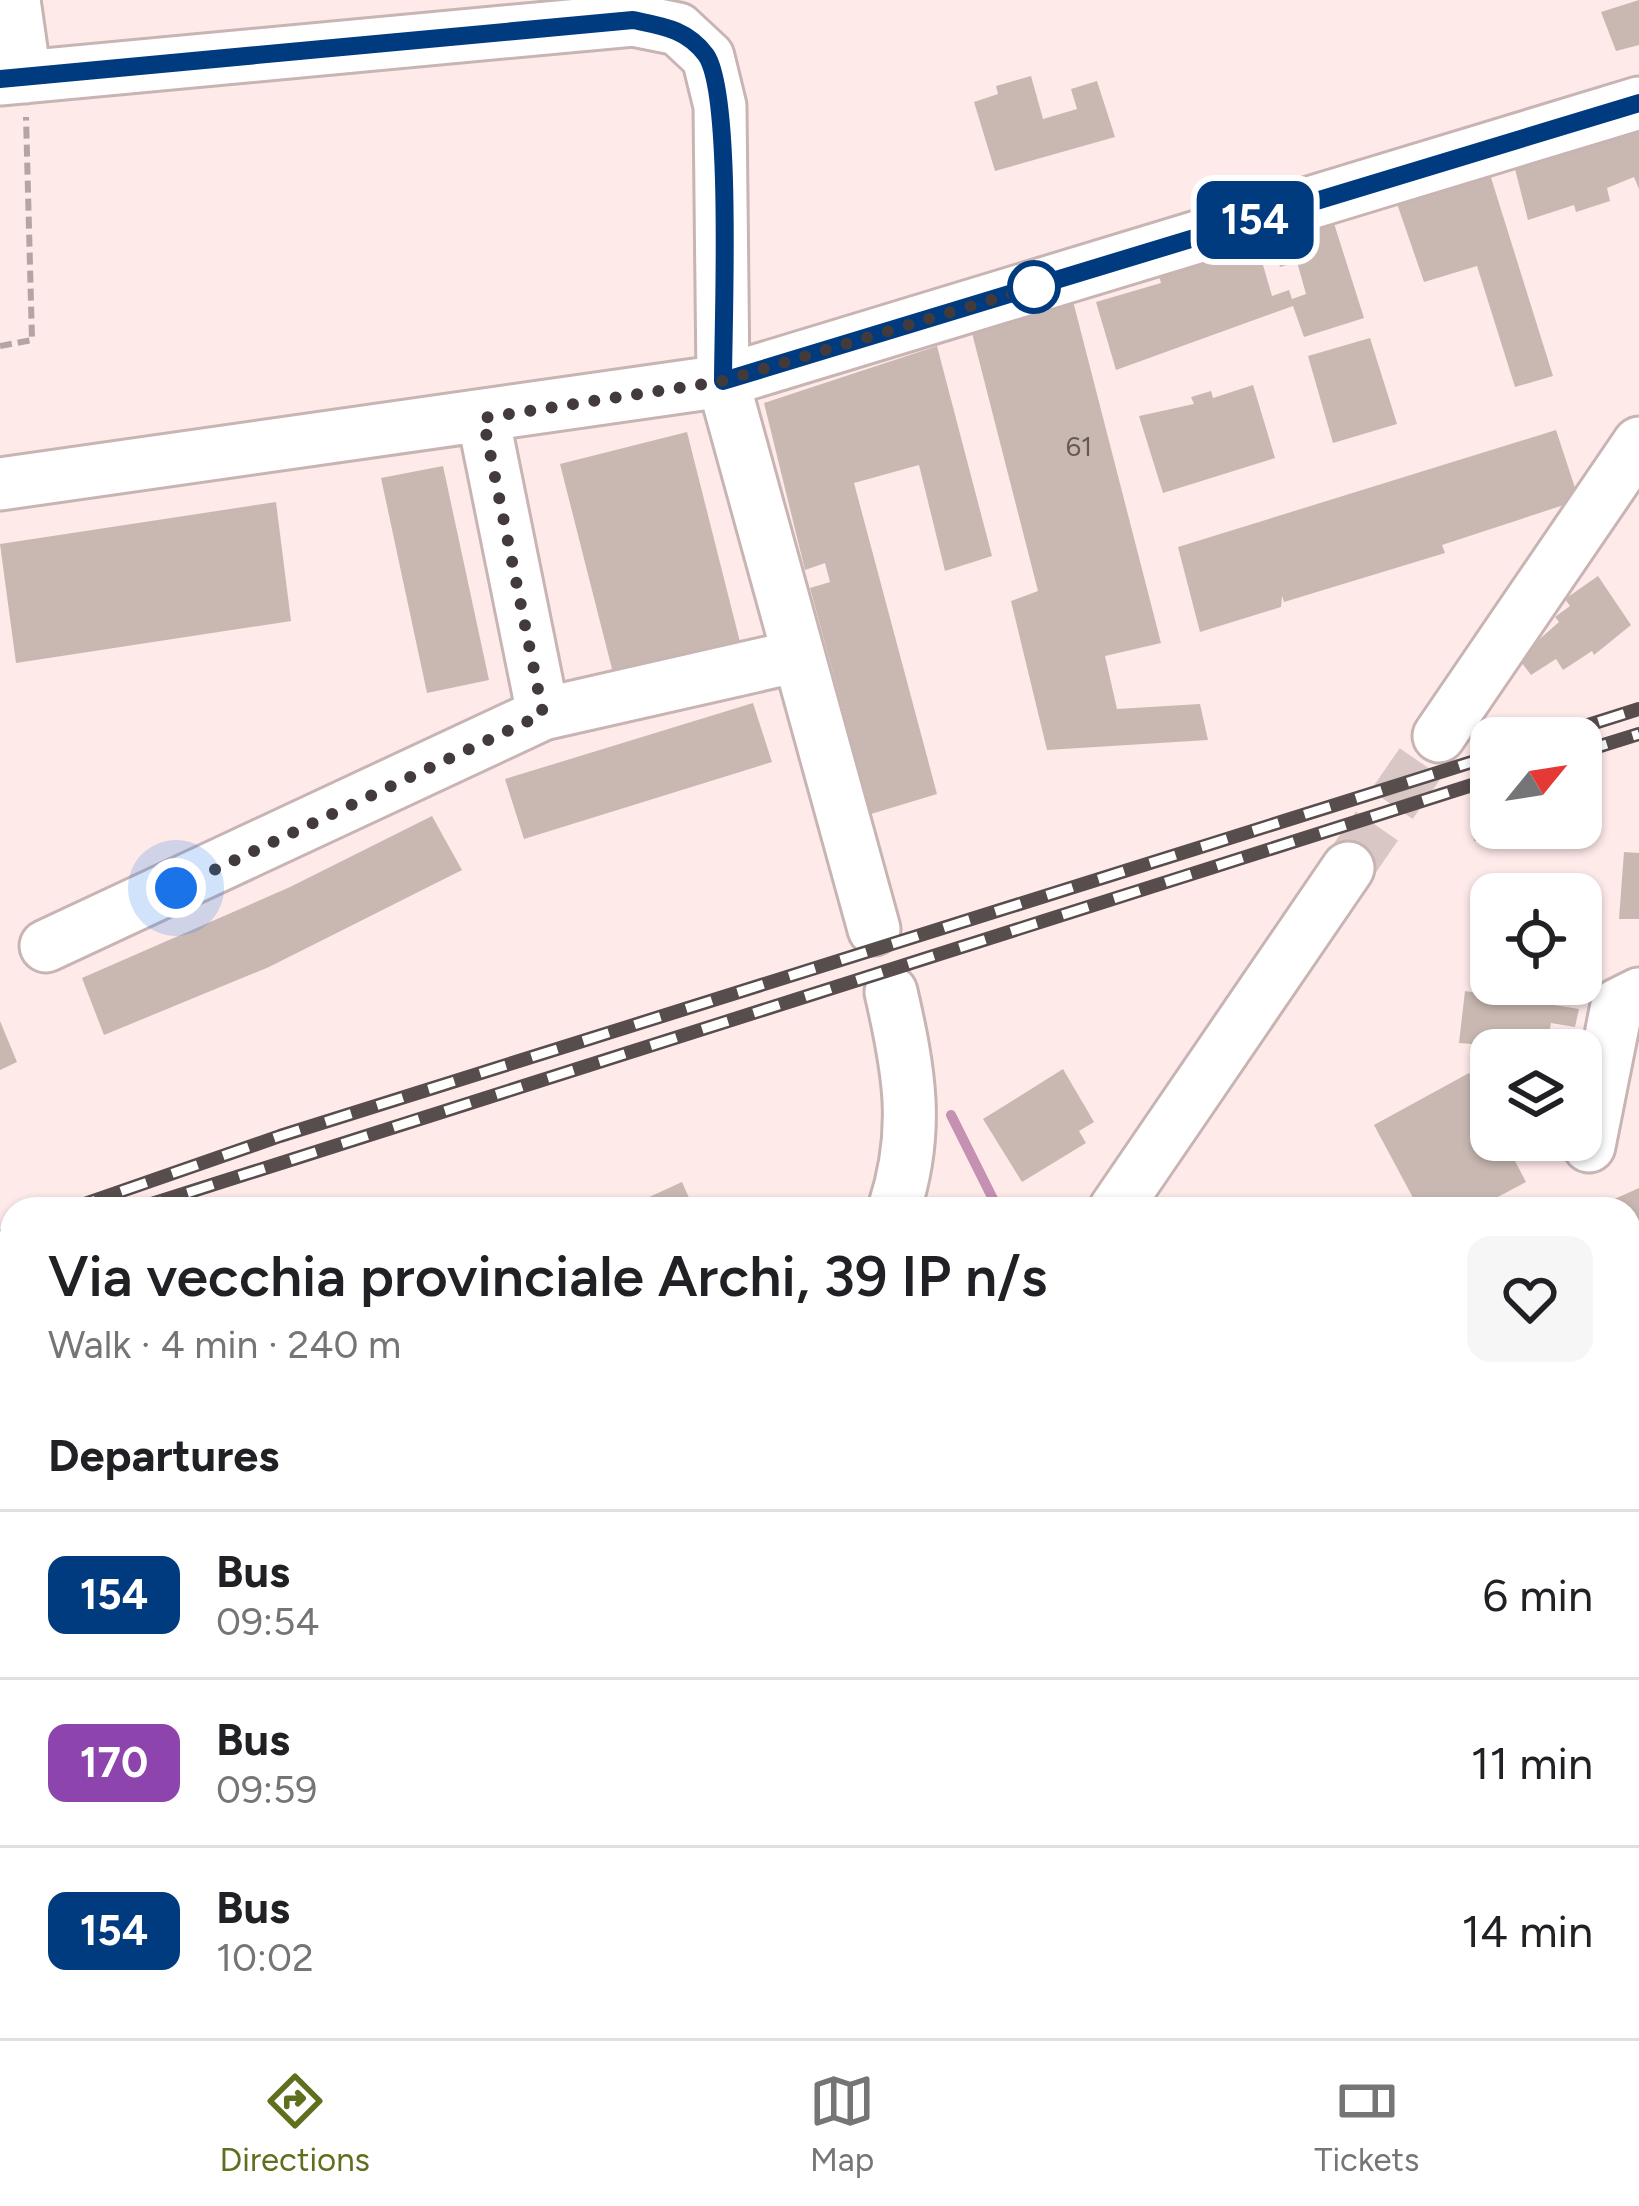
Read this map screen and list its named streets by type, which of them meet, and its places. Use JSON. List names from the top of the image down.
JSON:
{
  "lines": ["bus line 154"],
  "house_numbers": ["61"],
  "north": "top right",
  "page": {
    "on_map": "154",
    "heading": [
      ["Via vecchia provinciale Archi, 39 IP n/s", "Walk · 4 min · 240 m"],
      "Departures"
    ],
    "list": [
      {
        "mark": "154",
        "name": "Bus",
        "note": "09:54",
        "value": "6 min"
      },
      {
        "mark": "170",
        "name": "Bus",
        "note": "09:59",
        "value": "11 min"
      },
      {
        "mark": "154",
        "name": "Bus",
        "note": "10:02",
        "value": "14 min"
      }
    ],
    "tabs": ["Directions", "Map", "Tickets"]
  }
}
